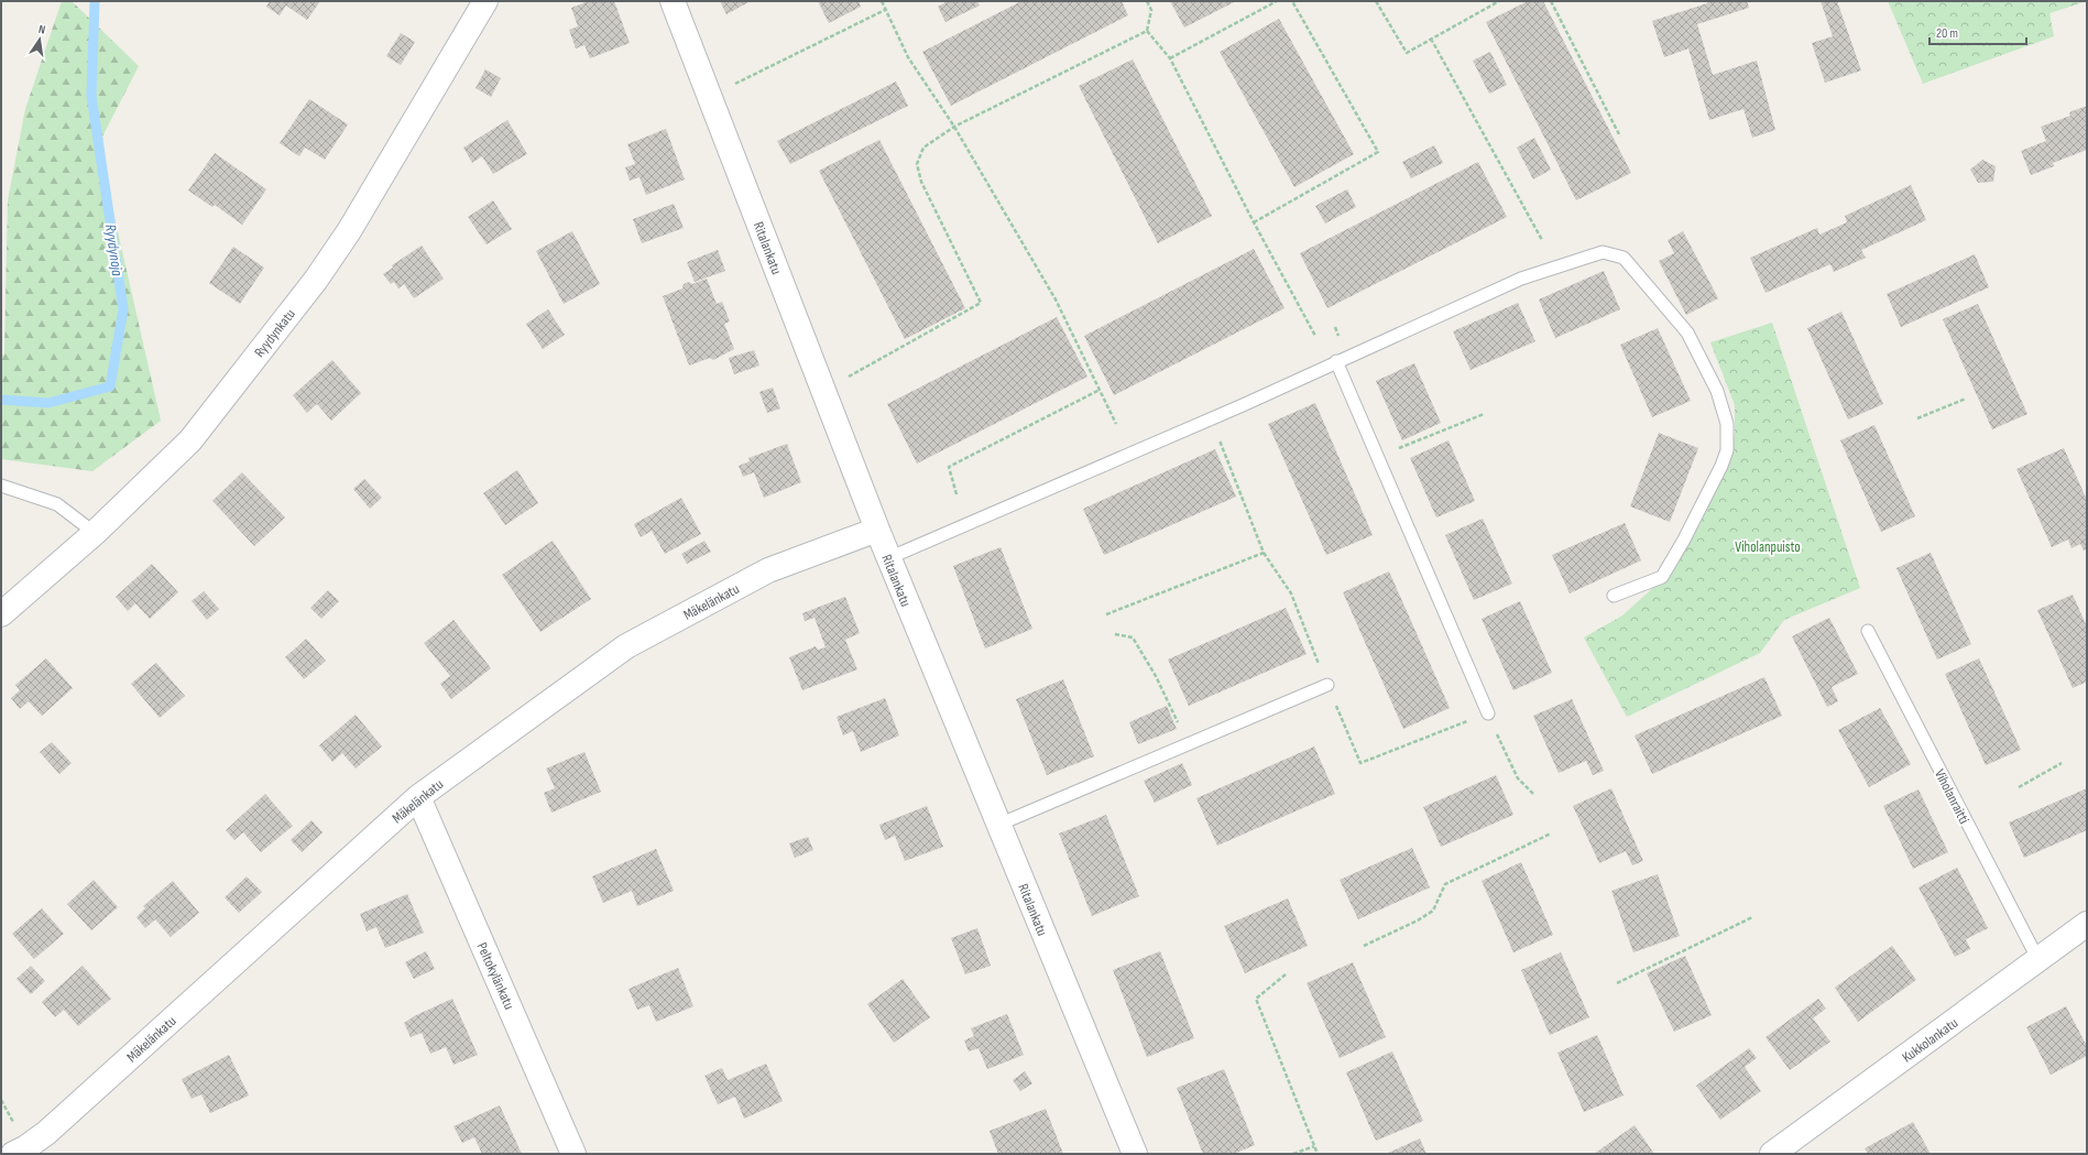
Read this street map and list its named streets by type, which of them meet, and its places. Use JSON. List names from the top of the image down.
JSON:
{
  "streets": {
    "street": [
      "Ritalankatu",
      "Ryydynkatu",
      "Mäkelänkatu",
      "Peltokylänkatu",
      "Kukkolankatu"
    ],
    "lane": ["Viholanraitti"]
  },
  "crossings": [
    ["Ritalankatu", "Mäkelänkatu"],
    ["Mäkelänkatu", "Peltokylänkatu"],
    ["Viholanraitti", "Kukkolankatu"]
  ],
  "water": ["Ryydynoja"],
  "parks": ["Viholanpuisto"],
  "scale_bar": "20 m",
  "north": "top"
}
